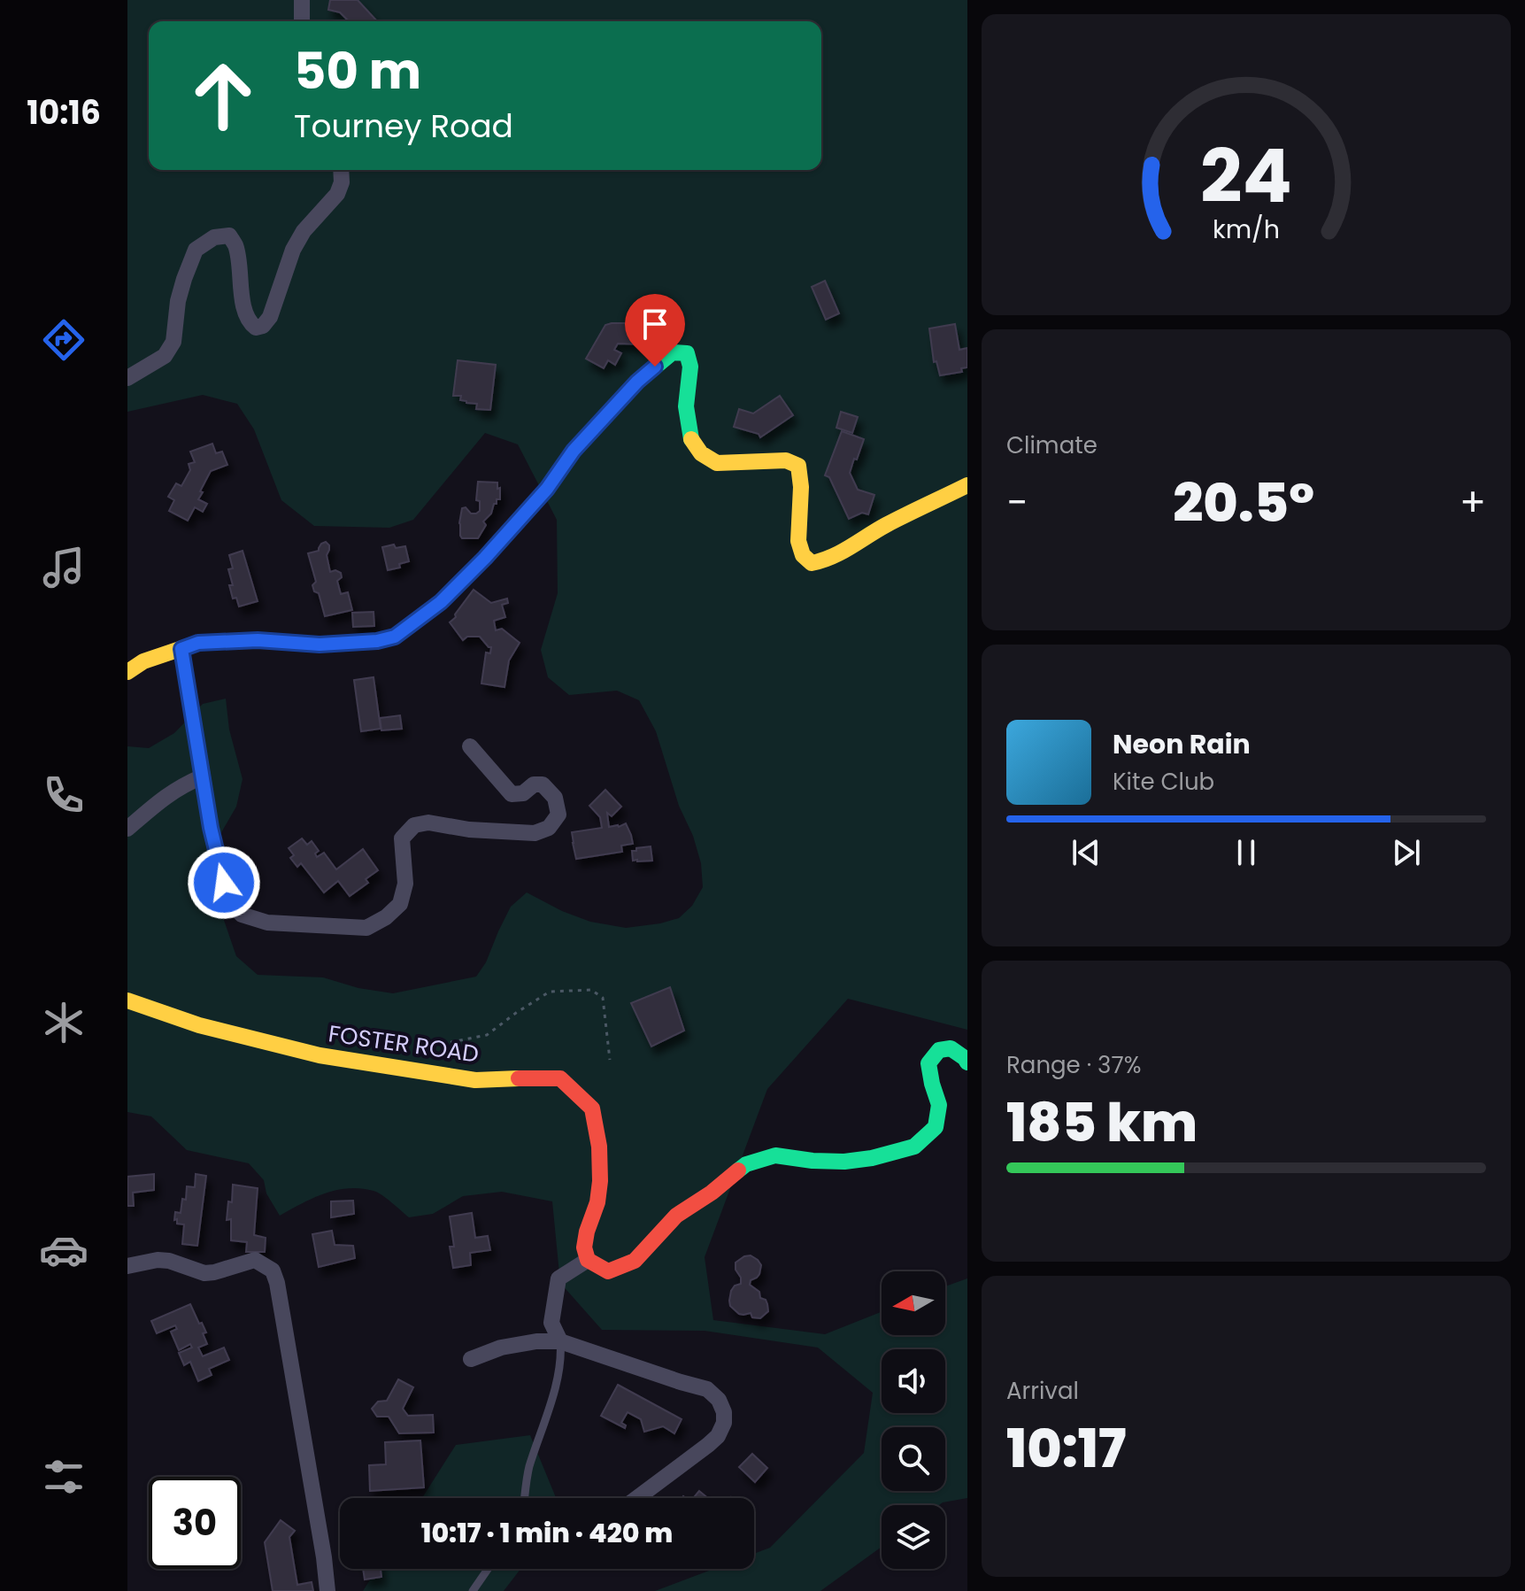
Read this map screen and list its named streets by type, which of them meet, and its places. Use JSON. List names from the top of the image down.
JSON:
{
  "streets": {
    "street": ["FOSTER ROAD"]
  },
  "north": "left",
  "page": {
    "tabs": "10:16",
    "turn": ["50 m", "Tourney Road"],
    "tile": [
      "Climate",
      ["Range · 37%", "185 km"],
      ["Arrival", "10:17"]
    ],
    "heat": ["−", "20.5°", "+"],
    "song": ["Neon Rain", "Kite Club"],
    "limit": "30",
    "trip": "10:17 · 1 min · 420 m",
    "gauge": ["24", "km/h"]
  }
}
